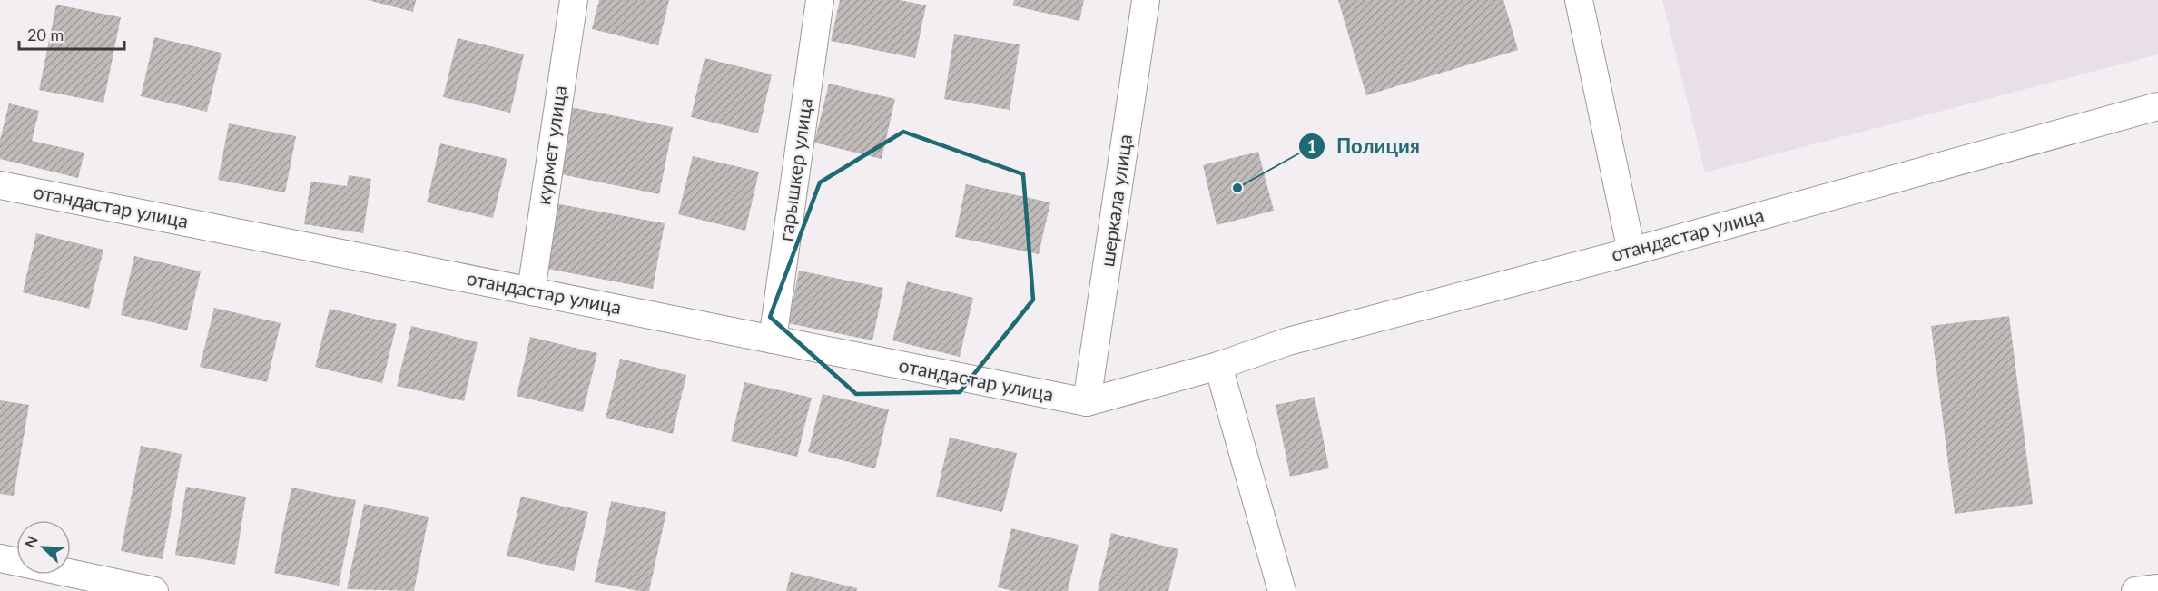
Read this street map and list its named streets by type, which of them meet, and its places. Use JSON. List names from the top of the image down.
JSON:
{
  "streets": {
    "street": [
      "курмет улица",
      "гарышкер улица",
      "шеркала улица",
      "отандастар улица"
    ]
  },
  "crossings": [
    ["курмет улица", "отандастар улица"],
    ["гарышкер улица", "отандастар улица"],
    ["шеркала улица", "отандастар улица"]
  ],
  "places": ["Полиция"],
  "scale_bar": "20 m",
  "north": "top left"
}
